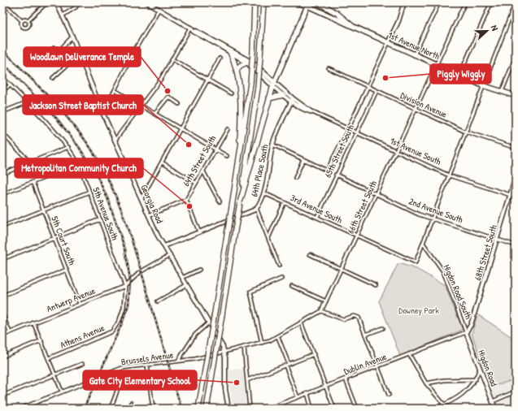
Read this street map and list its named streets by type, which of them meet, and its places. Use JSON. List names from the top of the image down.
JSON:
{
  "streets": {
    "main road": ["1st Avenue North", "1st Avenue South"],
    "street": [
      "Division Avenue",
      "65th Street South",
      "64th Street South",
      "64th Place South",
      "Georgia Road",
      "66th Street South",
      "3rd Avenue South",
      "2nd Avenue South",
      "5th Avenue South",
      "5th Court South",
      "68th Street South",
      "Higdon Road South",
      "Antwerp Avenue",
      "Athens Avenue",
      "Brussels Avenue",
      "Dublin Avenue",
      "Higdon Road"
    ]
  },
  "crossings": [
    ["1st Avenue North", "65th Street South"],
    ["1st Avenue North", "66th Street South"],
    ["Division Avenue", "65th Street South"],
    ["Division Avenue", "66th Street South"],
    ["65th Street South", "1st Avenue South"],
    ["65th Street South", "3rd Avenue South"],
    ["65th Street South", "2nd Avenue South"],
    ["1st Avenue South", "64th Place South"],
    ["1st Avenue South", "66th Street South"],
    ["1st Avenue South", "68th Street South"],
    ["64th Street South", "Georgia Road"],
    ["64th Place South", "Georgia Road"],
    ["64th Place South", "3rd Avenue South"],
    ["Georgia Road", "Antwerp Avenue"],
    ["Georgia Road", "Brussels Avenue"],
    ["66th Street South", "3rd Avenue South"],
    ["66th Street South", "2nd Avenue South"],
    ["3rd Avenue South", "Higdon Road South"],
    ["2nd Avenue South", "68th Street South"],
    ["5th Avenue South", "Antwerp Avenue"],
    ["5th Avenue South", "Athens Avenue"],
    ["5th Court South", "Antwerp Avenue"],
    ["68th Street South", "Higdon Road South"],
    ["68th Street South", "Dublin Avenue"],
    ["68th Street South", "Higdon Road"],
    ["Higdon Road South", "Dublin Avenue"],
    ["Higdon Road South", "Higdon Road"],
    ["Antwerp Avenue", "Athens Avenue"],
    ["Dublin Avenue", "Higdon Road"]
  ],
  "parks": ["Downey Park"],
  "places": [
    "Piggly Wiggly",
    "Woodlawn Deliverance Temple",
    "Jackson Street Baptist Church",
    "Metropolitan Community Church",
    "Gate City Elementary School"
  ],
  "north": "right"
}
